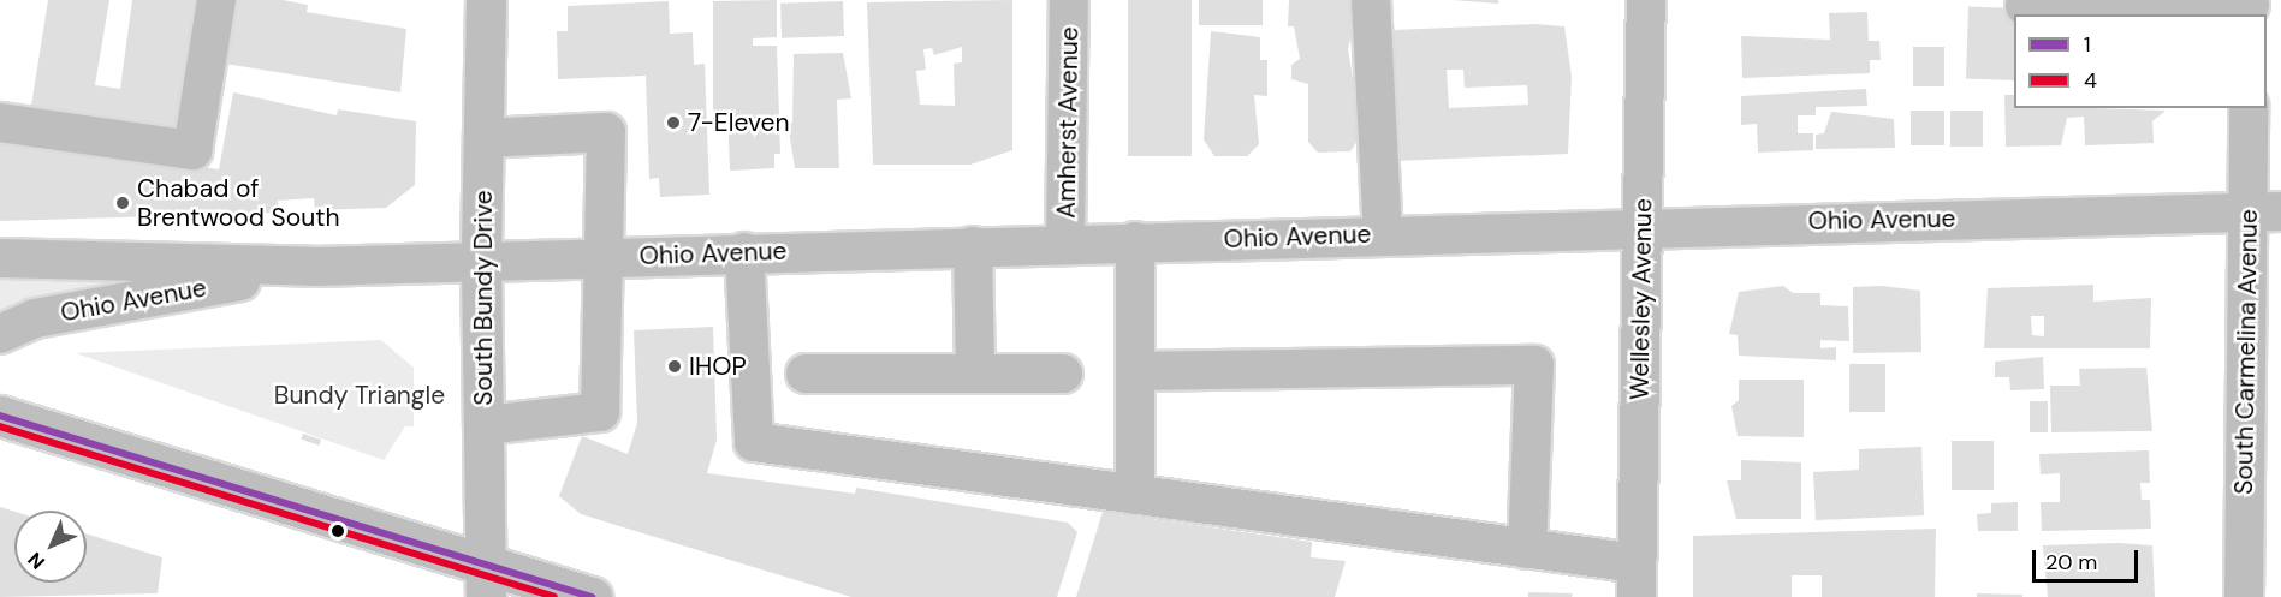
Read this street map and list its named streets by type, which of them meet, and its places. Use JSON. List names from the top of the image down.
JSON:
{
  "streets": {
    "main road": ["South Bundy Drive"],
    "street": [
      "Amherst Avenue",
      "Ohio Avenue",
      "Wellesley Avenue",
      "South Carmelina Avenue"
    ]
  },
  "crossings": [
    ["Amherst Avenue", "Ohio Avenue"],
    ["Ohio Avenue", "South Bundy Drive"],
    ["Ohio Avenue", "Wellesley Avenue"],
    ["Ohio Avenue", "South Carmelina Avenue"]
  ],
  "parks": ["Bundy Triangle"],
  "places": ["7-Eleven", "Chabad of Brentwood South", "IHOP"],
  "lines": ["transit line 1", "transit line 4"],
  "legend": ["1", "4"],
  "scale_bar": "20 m",
  "north": "bottom left"
}
